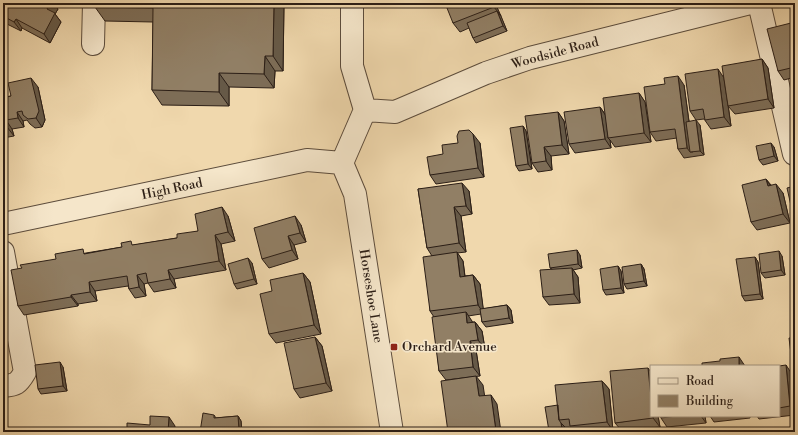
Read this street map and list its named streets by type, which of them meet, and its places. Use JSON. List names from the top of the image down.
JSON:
{
  "streets": {
    "street": ["Woodside Road", "High Road", "Horseshoe Lane"]
  },
  "crossings": [
    ["High Road", "Horseshoe Lane"]
  ],
  "places": {
    "transit": ["Orchard Avenue"]
  },
  "legend": ["Road", "Building"]
}
